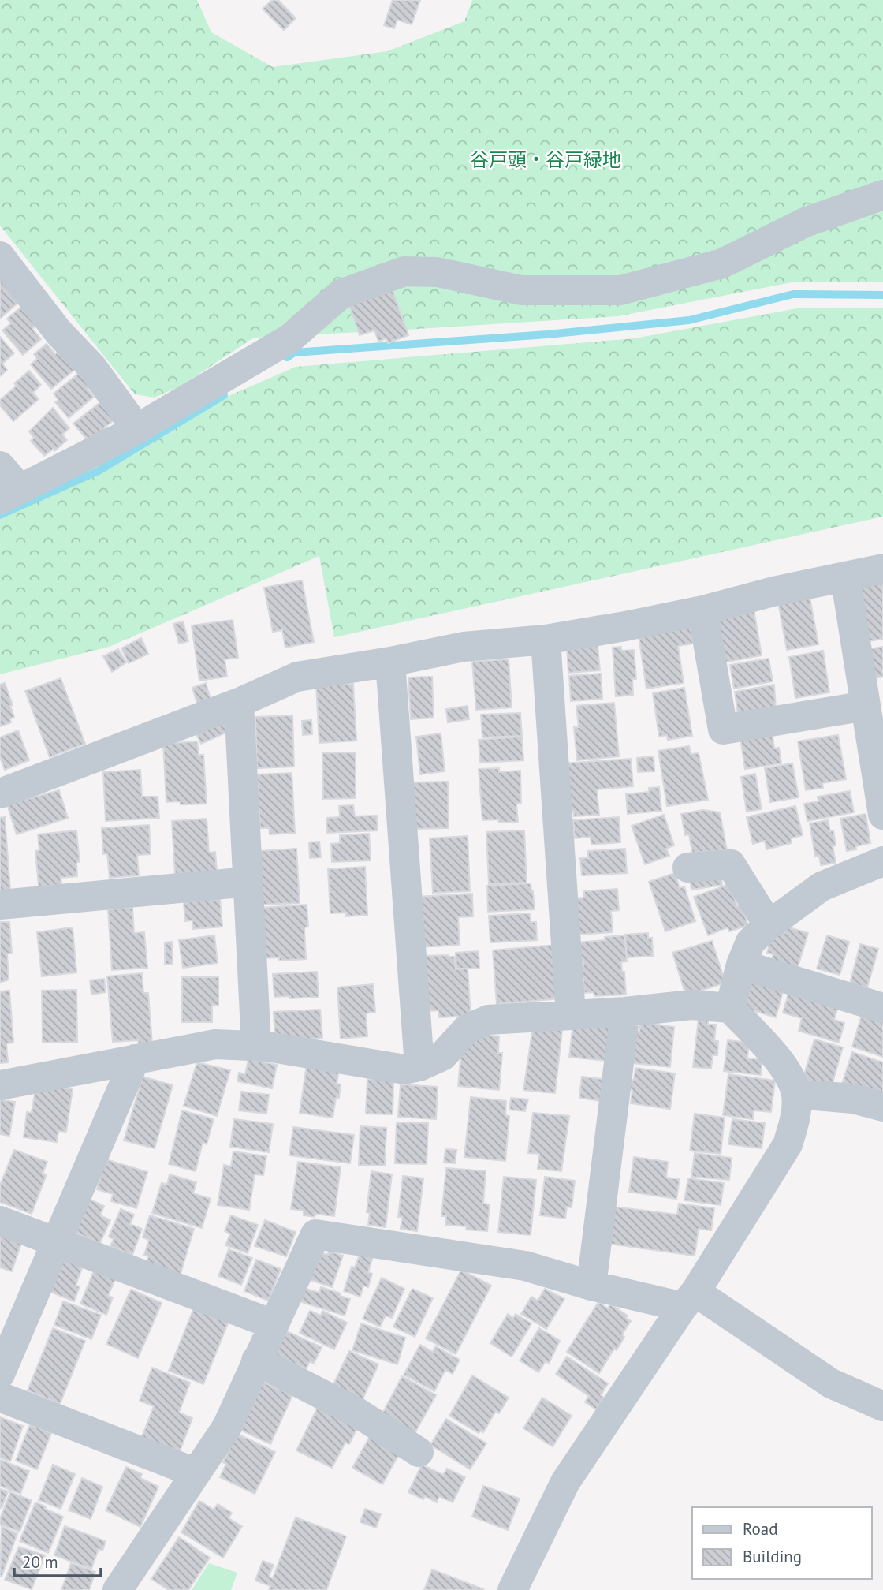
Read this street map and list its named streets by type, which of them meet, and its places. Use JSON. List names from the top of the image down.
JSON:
{
  "parks": ["谷戸頭・谷戸緑地"],
  "legend": ["Road", "Building"],
  "scale_bar": "20 m"
}
